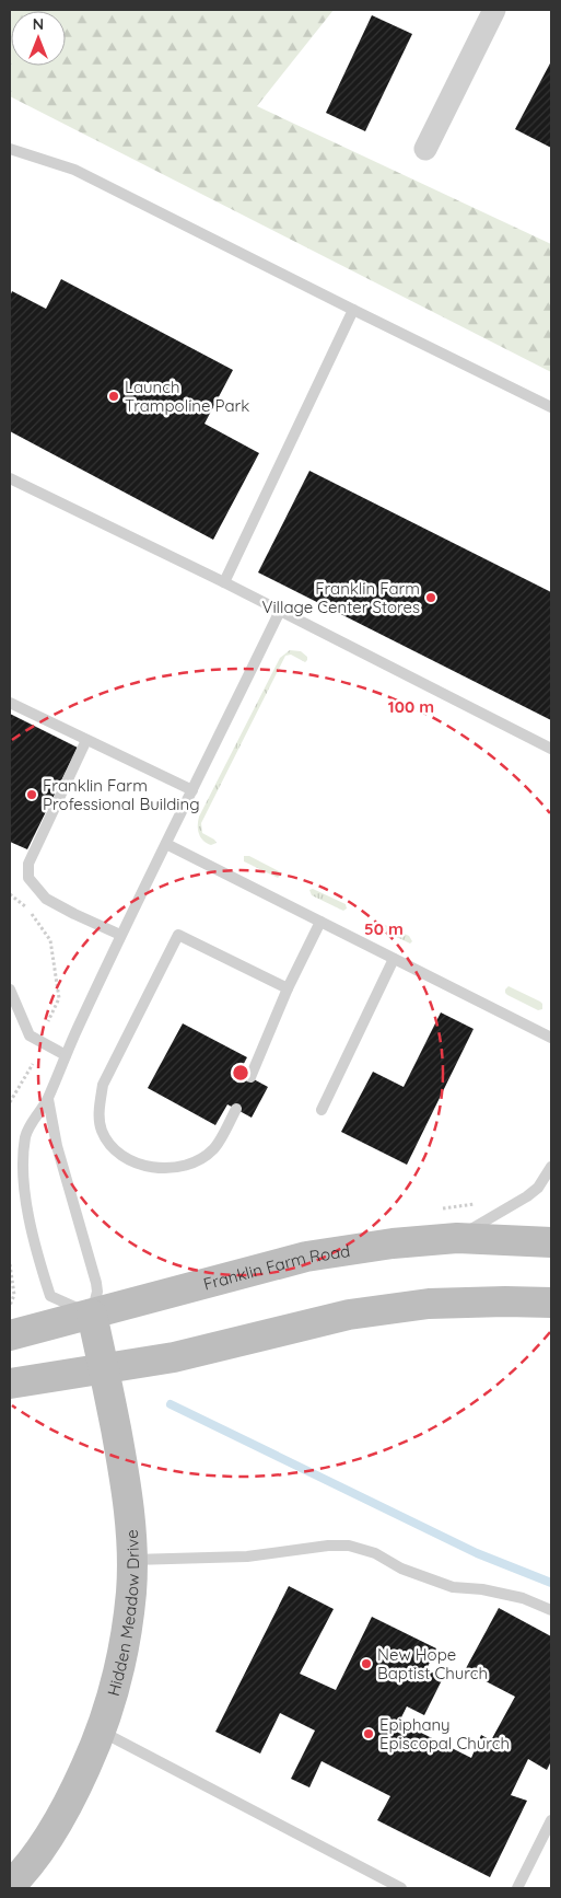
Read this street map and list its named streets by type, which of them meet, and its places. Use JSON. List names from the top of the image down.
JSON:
{
  "streets": {
    "main road": ["Franklin Farm Road", "Hidden Meadow Drive"]
  },
  "crossings": [
    ["Franklin Farm Road", "Hidden Meadow Drive"]
  ],
  "places": [
    "Launch Trampoline Park",
    "Franklin Farm Village Center Stores",
    "Franklin Farm Professional Building",
    "New Hope Baptist Church",
    "Epiphany Episcopal Church"
  ],
  "north": "top",
  "rings": ["100 m", "50 m"]
}
